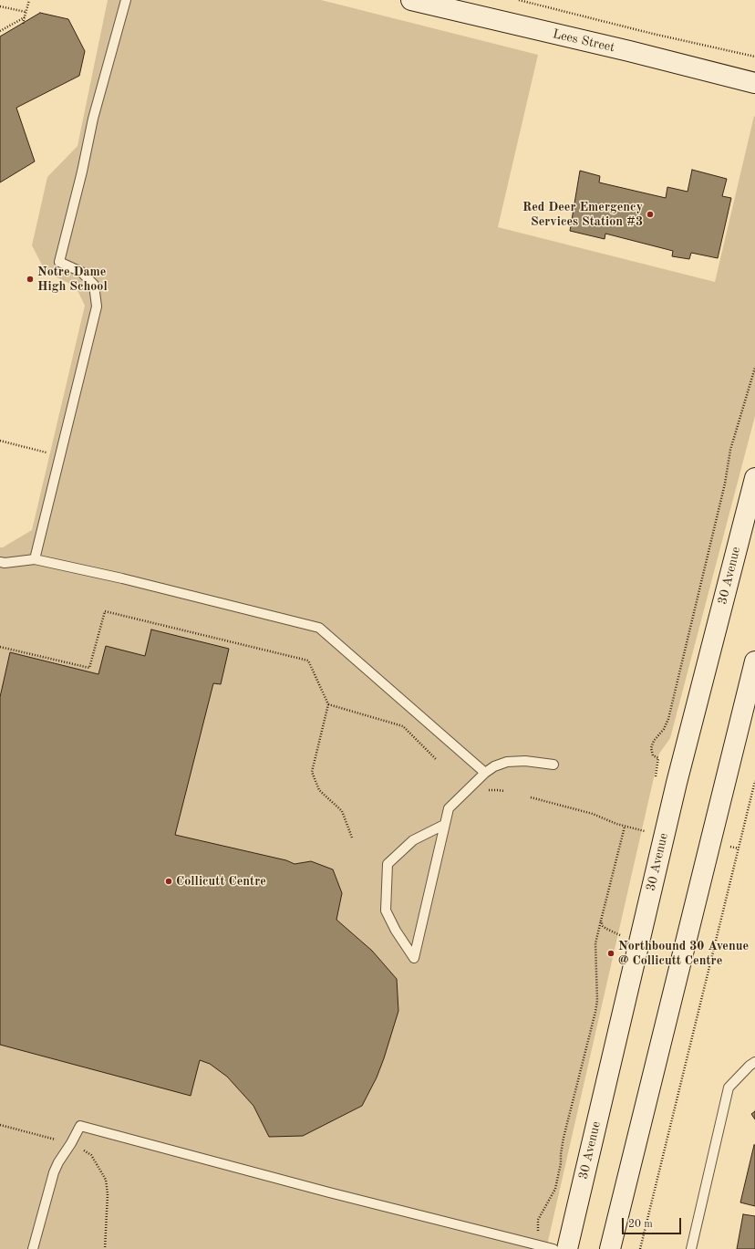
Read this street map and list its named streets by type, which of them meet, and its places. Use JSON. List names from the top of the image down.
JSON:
{
  "streets": {
    "main road": ["Lees Street", "30 Avenue"]
  },
  "places": [
    "Red Deer Emergency Services Station #3",
    "Notre Dame High School",
    "Collicutt Centre",
    "Northbound 30 Avenue @ Collicutt Centre"
  ],
  "scale_bar": "20 m"
}
